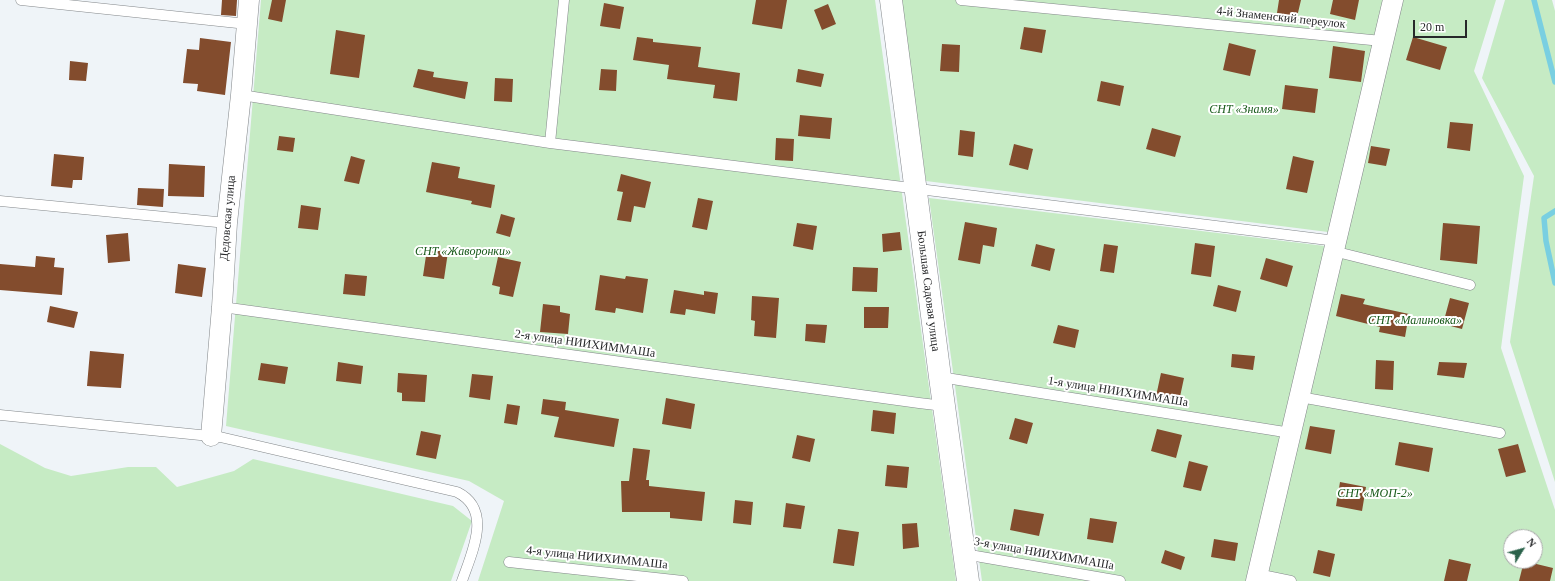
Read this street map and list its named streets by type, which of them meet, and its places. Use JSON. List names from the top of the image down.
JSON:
{
  "streets": {
    "street": ["Дедовская улица", "Большая Садовая улица"],
    "lane": [
      "4-й Знаменский переулок",
      "2-я улица НИИХИММАШа",
      "1-я улица НИИХИММАШа",
      "3-я улица НИИХИММАШа",
      "4-я улица НИИХИММАШа"
    ]
  },
  "crossings": [
    ["Дедовская улица", "2-я улица НИИХИММАШа"],
    ["Большая Садовая улица", "2-я улица НИИХИММАШа"],
    ["Большая Садовая улица", "1-я улица НИИХИММАШа"],
    ["Большая Садовая улица", "3-я улица НИИХИММАШа"]
  ],
  "parks": [
    "СНТ «Знамя»",
    "СНТ «Жаворонки»",
    "СНТ «Малиновка»",
    "СНТ «МОП-2»"
  ],
  "scale_bar": "20 m",
  "north": "top right"
}
